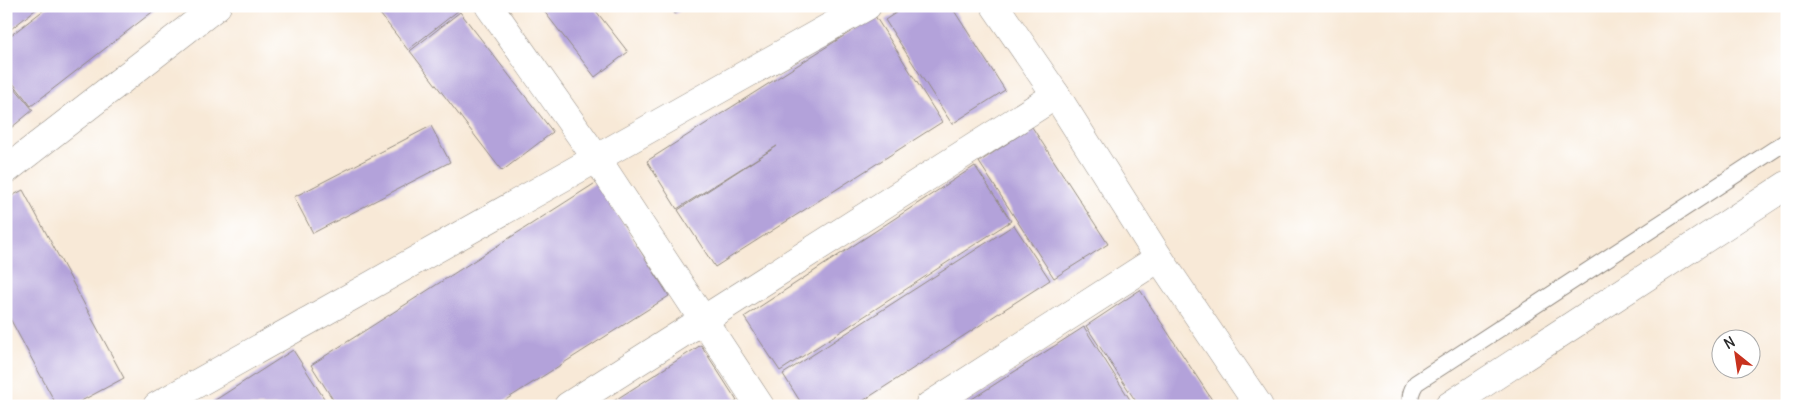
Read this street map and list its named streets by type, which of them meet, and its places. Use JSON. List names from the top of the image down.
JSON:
{
  "north": "top left"
}
